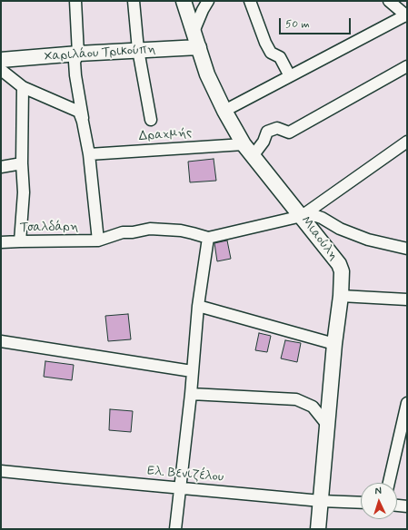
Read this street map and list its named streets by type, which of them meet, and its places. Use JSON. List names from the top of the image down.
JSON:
{
  "streets": {
    "street": [
      "Χαριλάου Τρικούπη",
      "Δραχμής",
      "Τσαλδάρη",
      "Μιαούλη",
      "Ελ. Βενιζέλου"
    ]
  },
  "crossings": [
    ["Χαριλάου Τρικούπη", "Μιαούλη"],
    ["Δραχμής", "Μιαούλη"],
    ["Μιαούλη", "Ελ. Βενιζέλου"]
  ],
  "scale_bar": "50 m",
  "north": "top"
}
